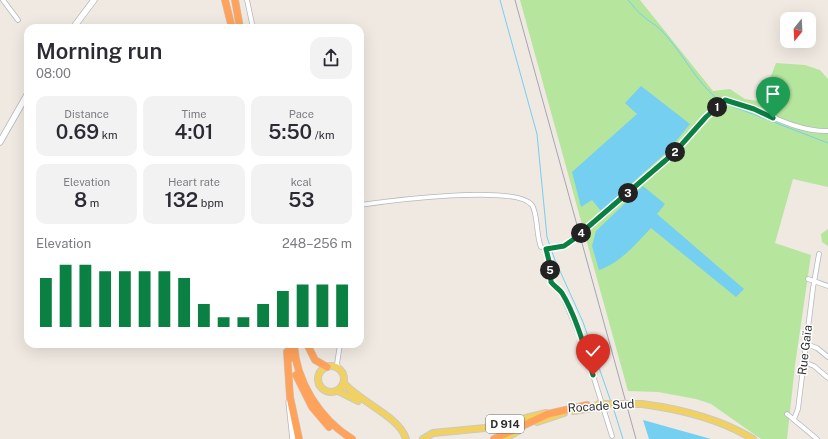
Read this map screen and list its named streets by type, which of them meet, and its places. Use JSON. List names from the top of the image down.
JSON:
{
  "streets": {
    "highway": ["D 914"],
    "main road": ["Rocade Sud"],
    "street": ["Rue Gaïa"]
  },
  "crossings": [
    ["Rocade Sud", "D 914"]
  ],
  "north": "bottom",
  "page": {
    "heading": ["Morning run", "08:00"],
    "stats": [
      ["Distance", "0.69 km"],
      ["Time", "4:01"],
      ["Pace", "5:50 /km"],
      ["Elevation", "8 m"],
      ["Heart rate", "132 bpm"],
      ["kcal", "53"]
    ],
    "pins": [
      "1",
      "2",
      "3",
      "4",
      "5"
    ],
    "chart": ["Elevation", "248–256 m"]
  }
}
